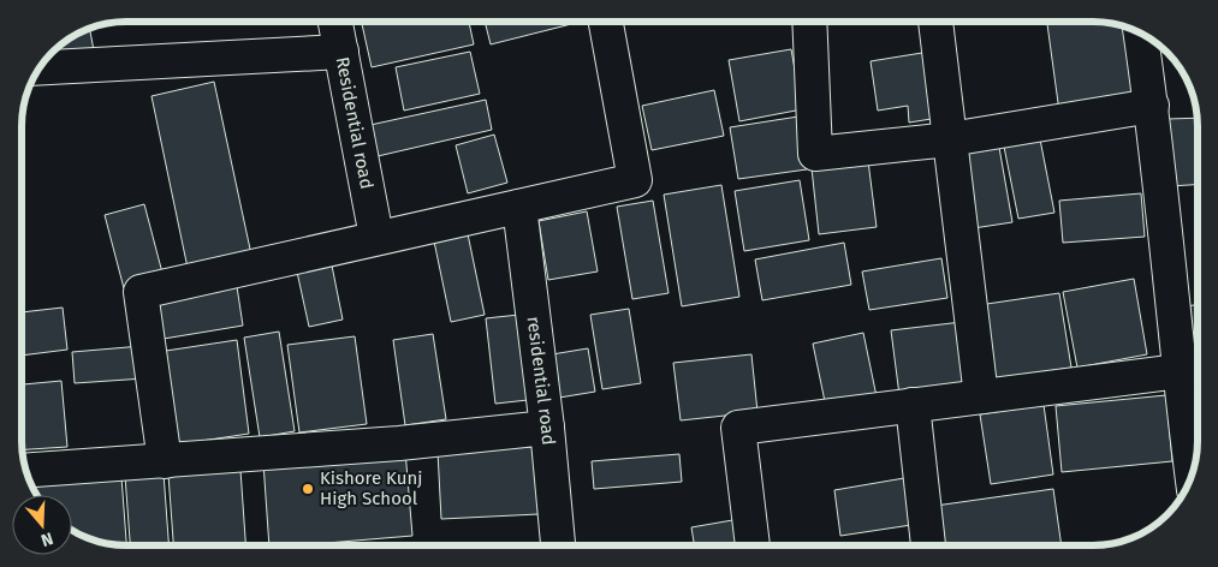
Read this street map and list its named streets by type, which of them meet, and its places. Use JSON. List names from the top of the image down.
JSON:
{
  "streets": {
    "street": ["Residential road", "residential road"]
  },
  "places": ["Kishore Kunj High School"],
  "north": "bottom"
}
